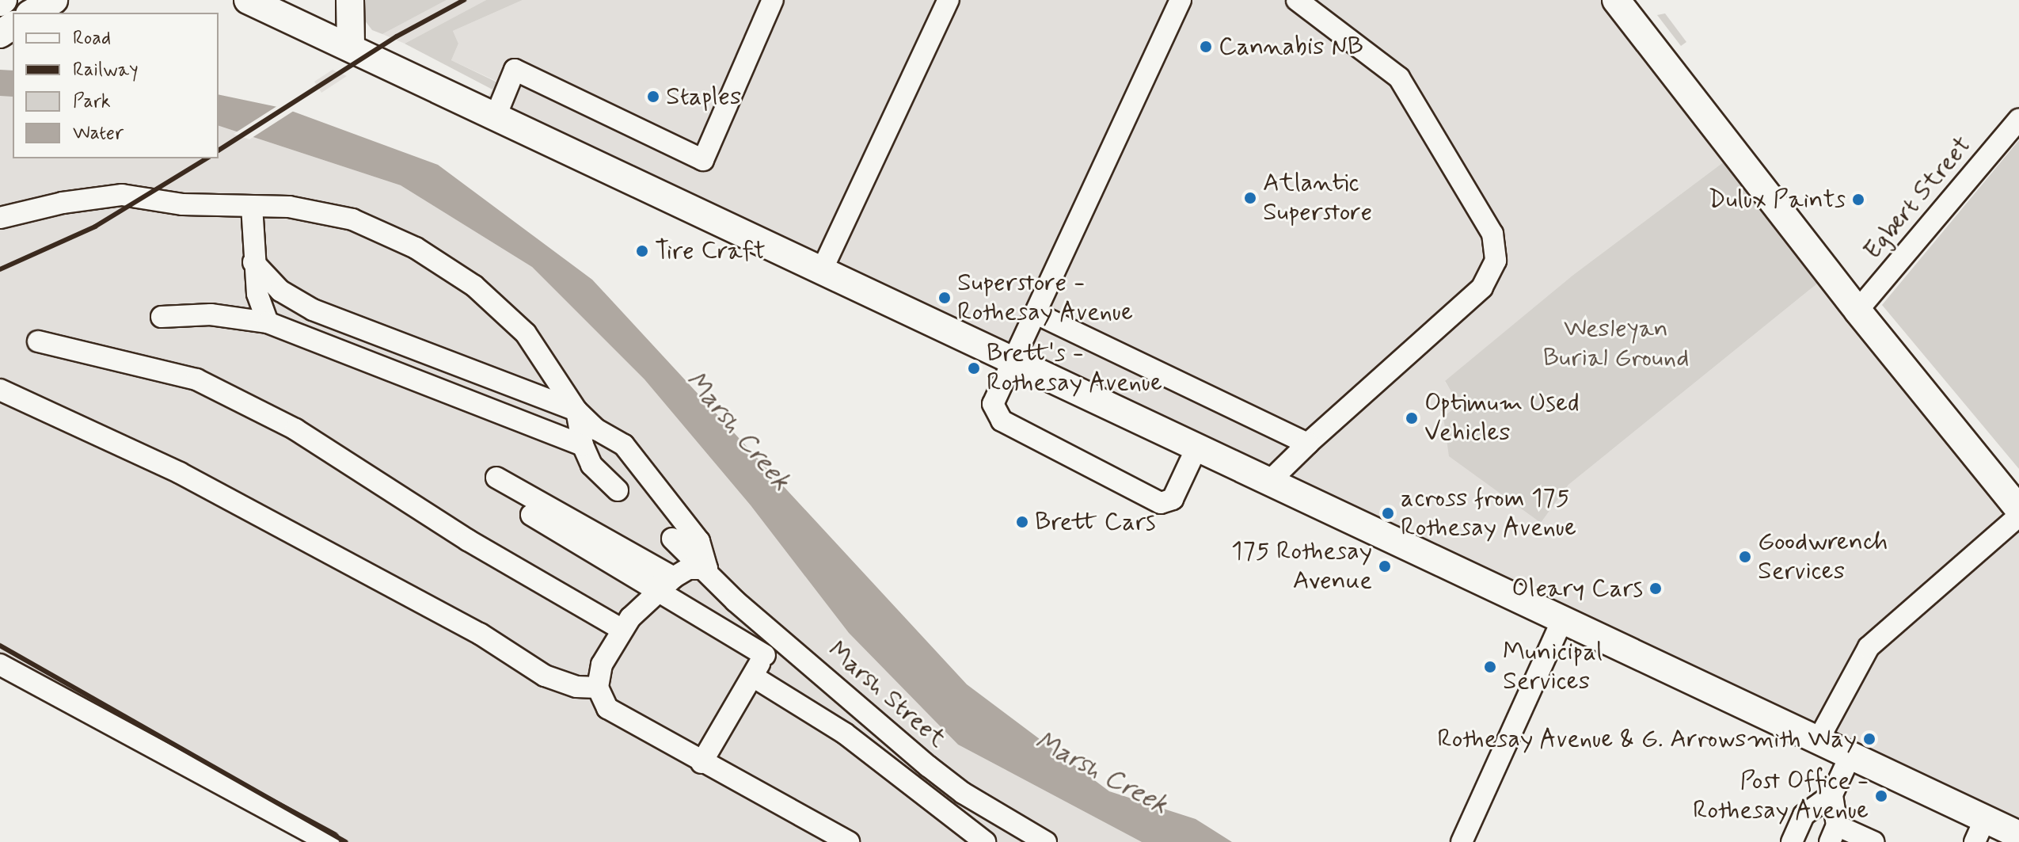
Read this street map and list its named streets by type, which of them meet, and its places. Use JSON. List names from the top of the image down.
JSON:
{
  "streets": {
    "street": ["Egbert Street", "Marsh Street"]
  },
  "water": ["Marsh Creek"],
  "parks": ["Wesleyan Burial Ground"],
  "places": [
    "Cannabis NB",
    "Staples",
    "Atlantic Superstore",
    "Dulux Paints",
    "Tire Craft",
    "Superstore - Rothesay Avenue",
    "Brett's - Rothesay Avenue",
    "Optimum Used Vehicles",
    "across from 175 Rothesay Avenue",
    "Brett Cars",
    "Goodwrench Services",
    "175 Rothesay Avenue",
    "Oleary Cars",
    "Municipal Services",
    "Rothesay Avenue & G. Arrowsmith Way",
    "Post Office - Rothesay Avenue"
  ],
  "legend": [
    "Road",
    "Railway",
    "Park",
    "Water"
  ]
}
